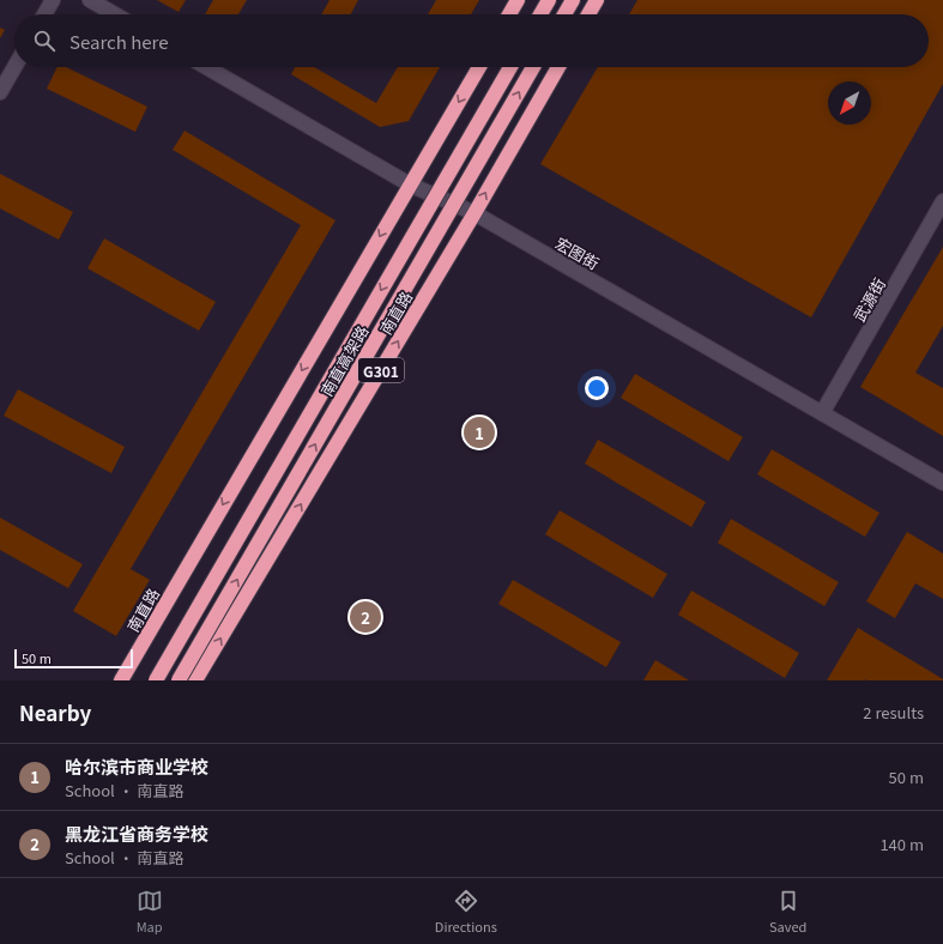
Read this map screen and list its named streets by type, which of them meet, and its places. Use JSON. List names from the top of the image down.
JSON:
{
  "streets": {
    "highway": ["南直路", "南直高架路", "G301"],
    "street": ["宏图街", "武源街"]
  },
  "crossings": [
    ["宏图街", "武源街"],
    ["宏图街", "南直路"]
  ],
  "scale_bar": "50 m",
  "north": "bottom left",
  "page": {
    "search": "Search here",
    "pins": ["1", "2"],
    "scale": "50 m",
    "heading": ["Nearby", "2 results"],
    "list": [
      {
        "mark": "1",
        "name": "哈尔滨市商业学校",
        "note": "School · 南直路",
        "value": "50 m"
      },
      {
        "mark": "2",
        "name": "黑龙江省商务学校",
        "note": "School · 南直路",
        "value": "140 m"
      }
    ],
    "nav": ["Map", "Directions", "Saved"]
  }
}
